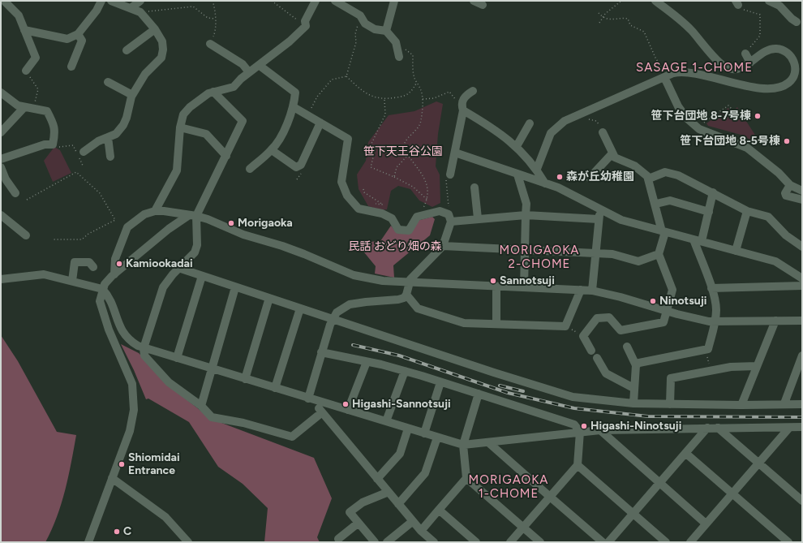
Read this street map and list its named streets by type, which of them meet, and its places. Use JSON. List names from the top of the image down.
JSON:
{
  "districts": ["SASAGE 1-CHOME", "MORIGAOKA 2-CHOME", "MORIGAOKA 1-CHOME"],
  "parks": ["笹下天王谷公園", "民話 おどり畑の森"],
  "places": [
    "笹下台団地 8-7号棟",
    "笹下台団地 8-5号棟",
    "森が丘幼稚園",
    "Morigaoka",
    "Kamiookadai",
    "Sannotsuji",
    "Ninotsuji",
    "Higashi-Sannotsuji",
    "Higashi-Ninotsuji",
    "Shiomidai Entrance",
    "C"
  ]
}
